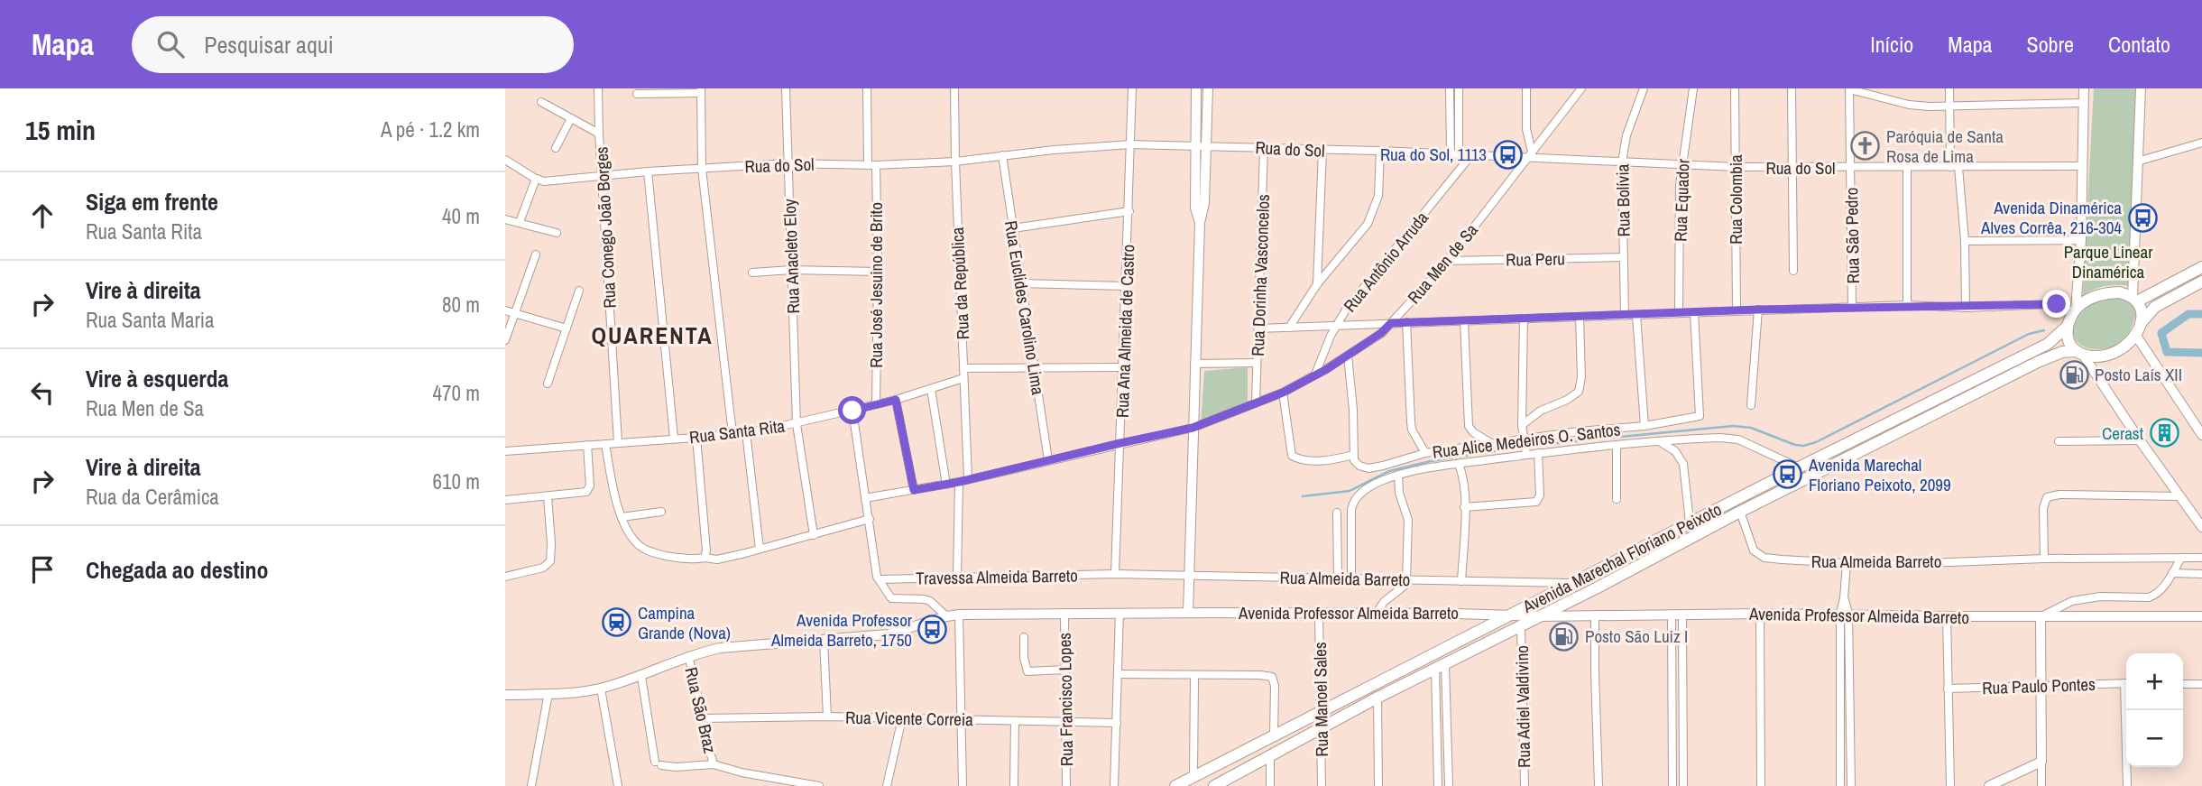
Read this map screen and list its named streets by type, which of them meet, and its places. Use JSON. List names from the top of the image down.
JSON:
{
  "streets": {
    "main road": ["Avenida Marechal Floriano Peixoto", "Avenida Professor Almeida Barreto"],
    "street": [
      "Rua do Sol",
      "Rua Colombia",
      "Rua Bolívia",
      "Rua Equador",
      "Rua Conego João Borges",
      "Rua São Pedro",
      "Rua Anacleto Eloy",
      "Rua Peru",
      "Rua Antônio Arruda",
      "Rua Men de Sa",
      "Rua Dorinha Vasconcelos",
      "Rua da República",
      "Rua José Jesuino de Brito",
      "Rua Euclides Carolino Lima",
      "Rua Ana Almeida de Castro",
      "Rua Santa Rita",
      "Rua Alice Medeiros O. Santos",
      "Rua Almeida Barreto",
      "Travessa Almeida Barreto",
      "Rua Paulo Pontes",
      "Rua Francisco Lopes",
      "Rua Manoel Sales",
      "Rua Adiel Valdivino",
      "Rua São Braz",
      "Rua Vicente Correia"
    ]
  },
  "crossings": [
    ["Rua do Sol", "Rua Colombia"],
    ["Rua do Sol", "Rua Bolívia"],
    ["Rua do Sol", "Rua Equador"],
    ["Rua do Sol", "Rua Conego João Borges"],
    ["Rua do Sol", "Rua São Pedro"],
    ["Rua do Sol", "Rua Anacleto Eloy"],
    ["Rua do Sol", "Rua Antônio Arruda"],
    ["Rua do Sol", "Rua Men de Sa"],
    ["Rua do Sol", "Rua Dorinha Vasconcelos"],
    ["Rua do Sol", "Rua da República"],
    ["Rua do Sol", "Rua José Jesuino de Brito"],
    ["Rua do Sol", "Rua Euclides Carolino Lima"],
    ["Rua do Sol", "Rua Ana Almeida de Castro"],
    ["Rua Bolívia", "Rua Peru"],
    ["Rua Conego João Borges", "Rua Santa Rita"],
    ["Rua Anacleto Eloy", "Rua Santa Rita"],
    ["Rua Peru", "Rua Men de Sa"],
    ["Rua Antônio Arruda", "Rua Men de Sa"],
    ["Rua Men de Sa", "Rua Dorinha Vasconcelos"],
    ["Rua Men de Sa", "Rua da República"],
    ["Rua Men de Sa", "Rua Euclides Carolino Lima"],
    ["Rua Men de Sa", "Rua Ana Almeida de Castro"],
    ["Rua Men de Sa", "Rua Alice Medeiros O. Santos"],
    ["Rua da República", "Rua Santa Rita"],
    ["Rua José Jesuino de Brito", "Rua Santa Rita"],
    ["Rua Ana Almeida de Castro", "Rua Almeida Barreto"],
    ["Rua Ana Almeida de Castro", "Travessa Almeida Barreto"],
    ["Rua Alice Medeiros O. Santos", "Avenida Marechal Floriano Peixoto"],
    ["Rua Alice Medeiros O. Santos", "Rua Almeida Barreto"],
    ["Avenida Marechal Floriano Peixoto", "Rua Almeida Barreto"],
    ["Avenida Marechal Floriano Peixoto", "Avenida Professor Almeida Barreto"],
    ["Avenida Marechal Floriano Peixoto", "Rua Manoel Sales"],
    ["Avenida Marechal Floriano Peixoto", "Rua Adiel Valdivino"],
    ["Rua Almeida Barreto", "Travessa Almeida Barreto"],
    ["Avenida Professor Almeida Barreto", "Rua Francisco Lopes"],
    ["Avenida Professor Almeida Barreto", "Rua Manoel Sales"],
    ["Avenida Professor Almeida Barreto", "Rua São Braz"],
    ["Rua Francisco Lopes", "Rua Vicente Correia"],
    ["Rua São Braz", "Rua Vicente Correia"]
  ],
  "districts": ["QUARENTA"],
  "parks": ["Parque Linear Dinamérica"],
  "places": {
    "church": ["Paróquia de Santa Rosa de Lima"],
    "bus stop": [
      "Rua do Sol, 1113",
      "Avenida Dinamérica Alves Corrêa, 216-304",
      "Avenida Marechal Floriano Peixoto, 2099",
      "Avenida Professor Almeida Barreto, 1750"
    ],
    "fuel station": ["Posto Laís XII", "Posto São Luiz I"],
    "building": ["Cerast"],
    "station": ["Campina Grande (Nova)"]
  },
  "page": {
    "header": "Mapa",
    "search": "Pesquisar aqui",
    "nav": [
      "Início",
      "Mapa",
      "Sobre",
      "Contato"
    ],
    "heading": ["15 min", "A pé · 1.2 km"],
    "list": [
      ["Siga em frente", "Rua Santa Rita", "40 m"],
      ["Vire à direita", "Rua Santa Maria", "80 m"],
      ["Vire à esquerda", "Rua Men de Sa", "470 m"],
      ["Vire à direita", "Rua da Cerâmica", "610 m"],
      "Chegada ao destino"
    ],
    "map_buttons": ["+", "−"]
  }
}
